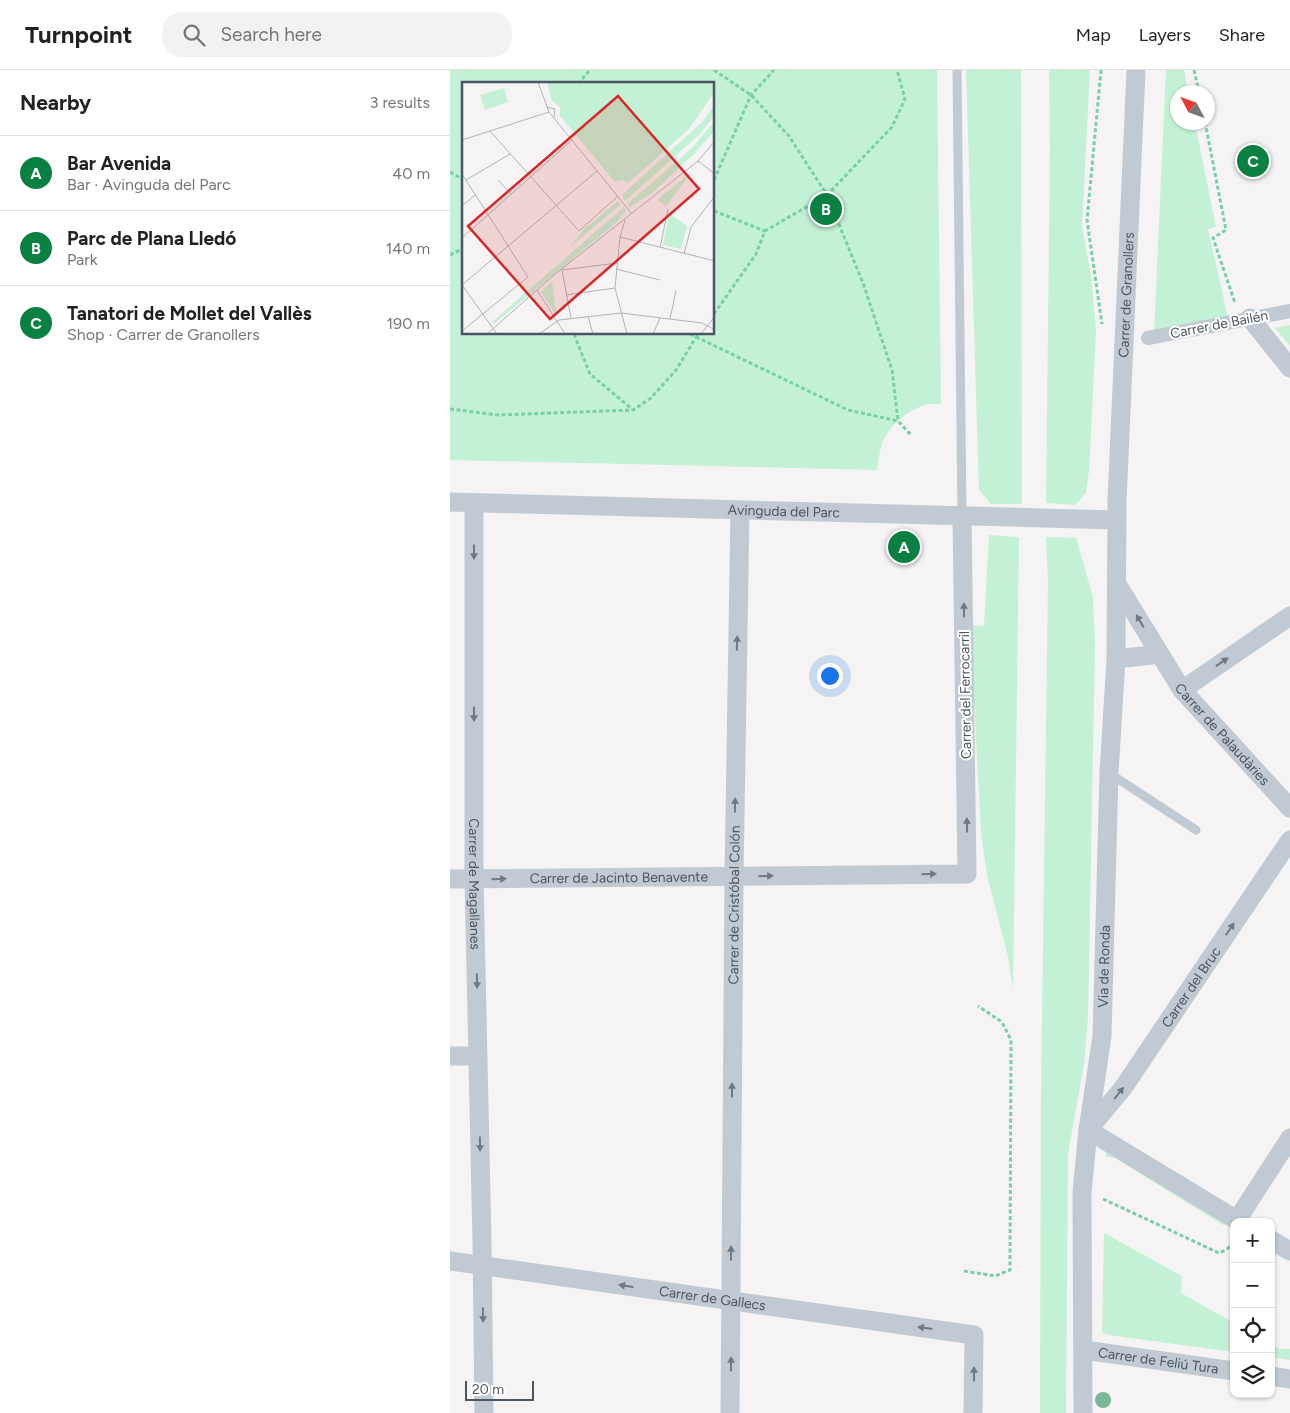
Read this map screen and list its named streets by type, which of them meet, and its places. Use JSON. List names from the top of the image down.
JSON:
{
  "streets": {
    "street": [
      "Carrer de Granollers",
      "Carrer de Bailén",
      "Avinguda del Parc",
      "Carrer del Ferrocarril",
      "Carrer de Palaudàries",
      "Carrer de Jacinto Benavente",
      "Carrer de Magallanes",
      "Carrer de Cristóbal Colón",
      "Via de Ronda",
      "Carrer del Bruc",
      "Carrer de Gallecs",
      "Carrer de Feliú Tura"
    ]
  },
  "crossings": [
    ["Carrer de Granollers", "Avinguda del Parc"],
    ["Carrer de Granollers", "Via de Ronda"],
    ["Avinguda del Parc", "Carrer del Ferrocarril"],
    ["Avinguda del Parc", "Carrer de Magallanes"],
    ["Avinguda del Parc", "Carrer de Cristóbal Colón"],
    ["Avinguda del Parc", "Via de Ronda"],
    ["Carrer del Ferrocarril", "Carrer de Jacinto Benavente"],
    ["Carrer de Palaudàries", "Via de Ronda"],
    ["Carrer de Jacinto Benavente", "Carrer de Magallanes"],
    ["Carrer de Jacinto Benavente", "Carrer de Cristóbal Colón"],
    ["Carrer de Magallanes", "Carrer de Gallecs"],
    ["Carrer de Cristóbal Colón", "Carrer de Gallecs"],
    ["Via de Ronda", "Carrer del Bruc"],
    ["Via de Ronda", "Carrer de Feliú Tura"]
  ],
  "one_way": [
    "Carrer del Ferrocarril",
    "Carrer de Jacinto Benavente",
    "Carrer de Magallanes",
    "Carrer de Cristóbal Colón",
    "Carrer del Bruc",
    "Carrer de Gallecs"
  ],
  "scale_bar": "20 m",
  "north": "top left",
  "page": {
    "header": "Turnpoint",
    "search": "Search here",
    "nav": ["Map", "Layers", "Share"],
    "heading": ["Nearby", "3 results"],
    "list": [
      {
        "mark": "A",
        "name": "Bar Avenida",
        "note": "Bar · Avinguda del Parc",
        "value": "40 m"
      },
      {
        "mark": "B",
        "name": "Parc de Plana Lledó",
        "note": "Park",
        "value": "140 m"
      },
      {
        "mark": "C",
        "name": "Tanatori de Mollet del Vallès",
        "note": "Shop · Carrer de Granollers",
        "value": "190 m"
      }
    ],
    "pins": ["C", "B", "A"],
    "map_buttons": ["+", "−"],
    "scale": "20 m"
  }
}
